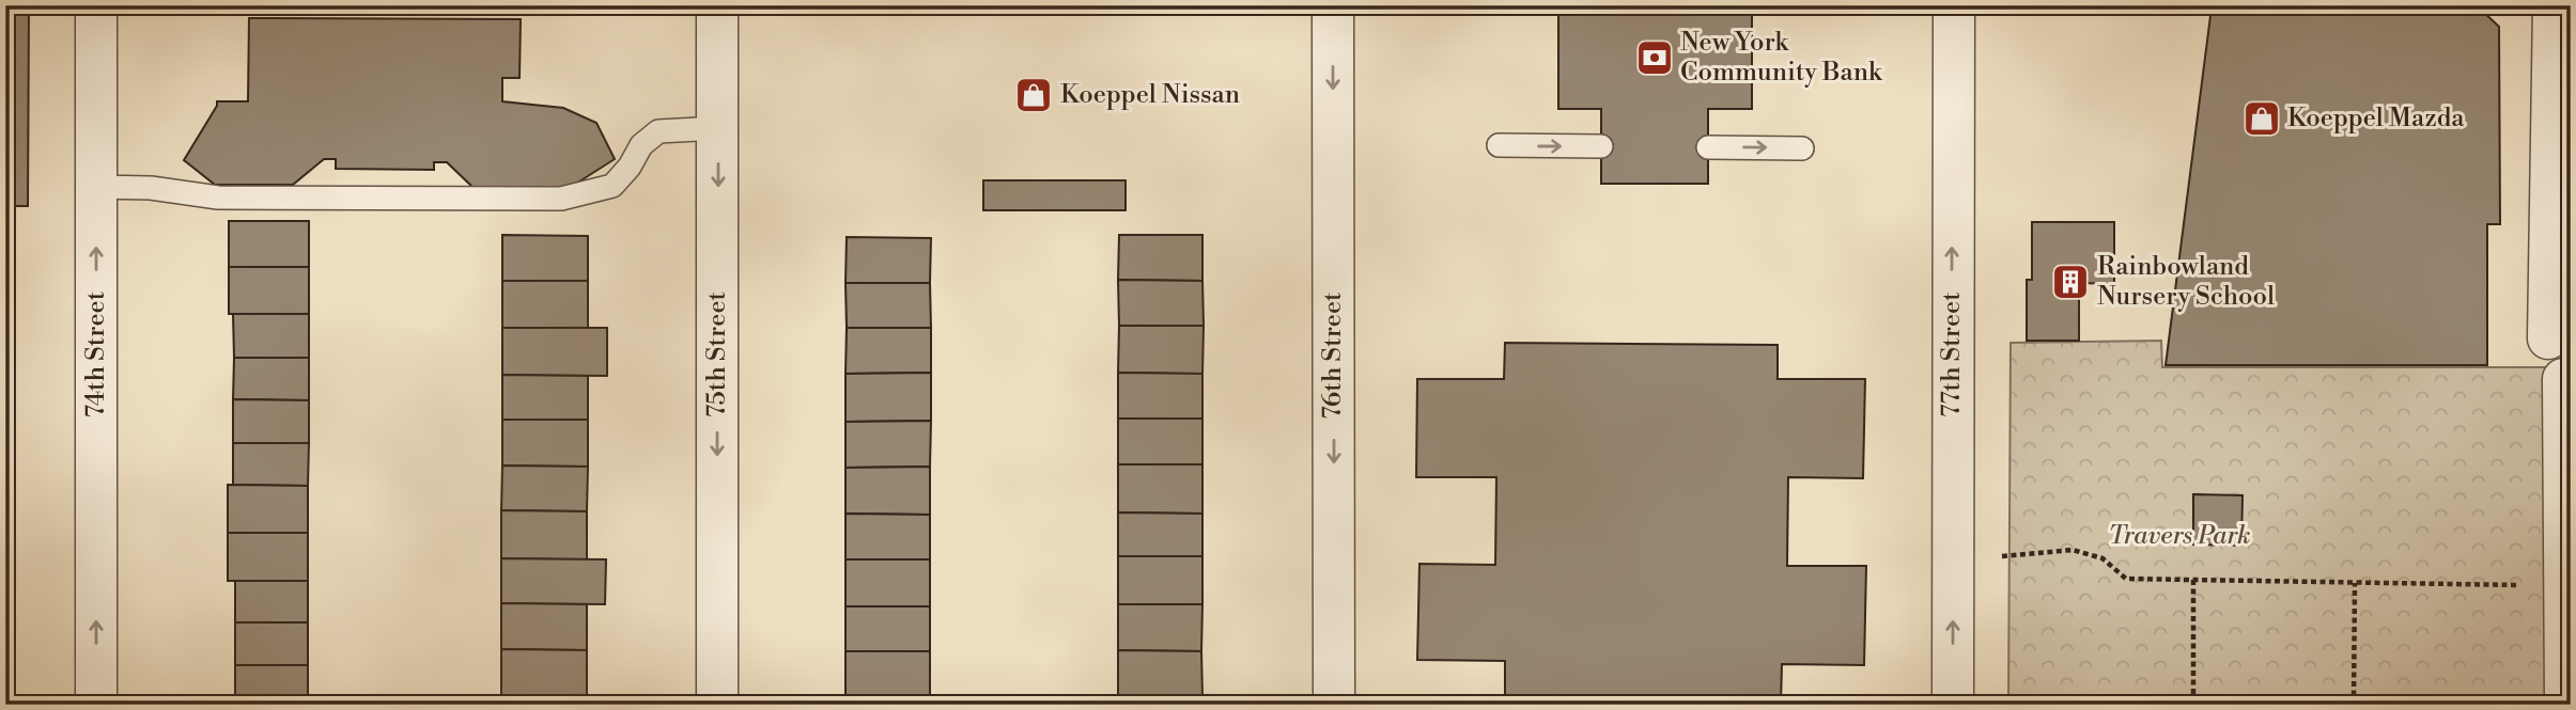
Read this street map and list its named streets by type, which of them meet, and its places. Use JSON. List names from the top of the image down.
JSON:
{
  "streets": {
    "street": [
      "74th Street",
      "75th Street",
      "77th Street",
      "76th Street"
    ]
  },
  "one_way": [
    "74th Street",
    "75th Street",
    "77th Street",
    "76th Street"
  ],
  "parks": ["Travers Park"],
  "places": {
    "bank": ["New York Community Bank"],
    "shop": ["Koeppel Nissan", "Koeppel Mazda"],
    "building": ["Rainbowland Nursery School"]
  }
}
